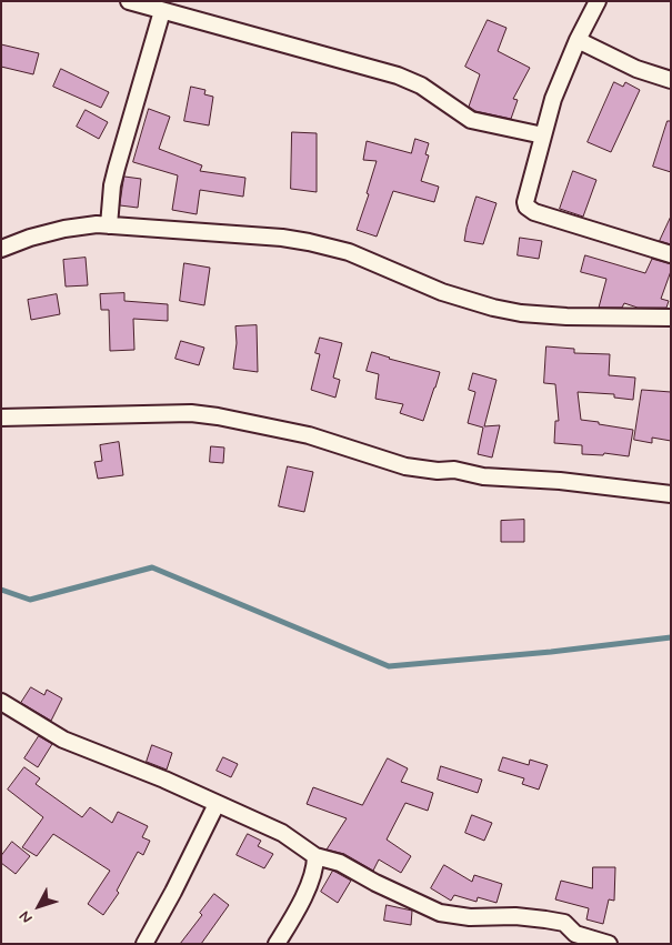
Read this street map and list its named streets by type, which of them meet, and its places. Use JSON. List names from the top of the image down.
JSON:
{
  "north": "bottom left"
}
